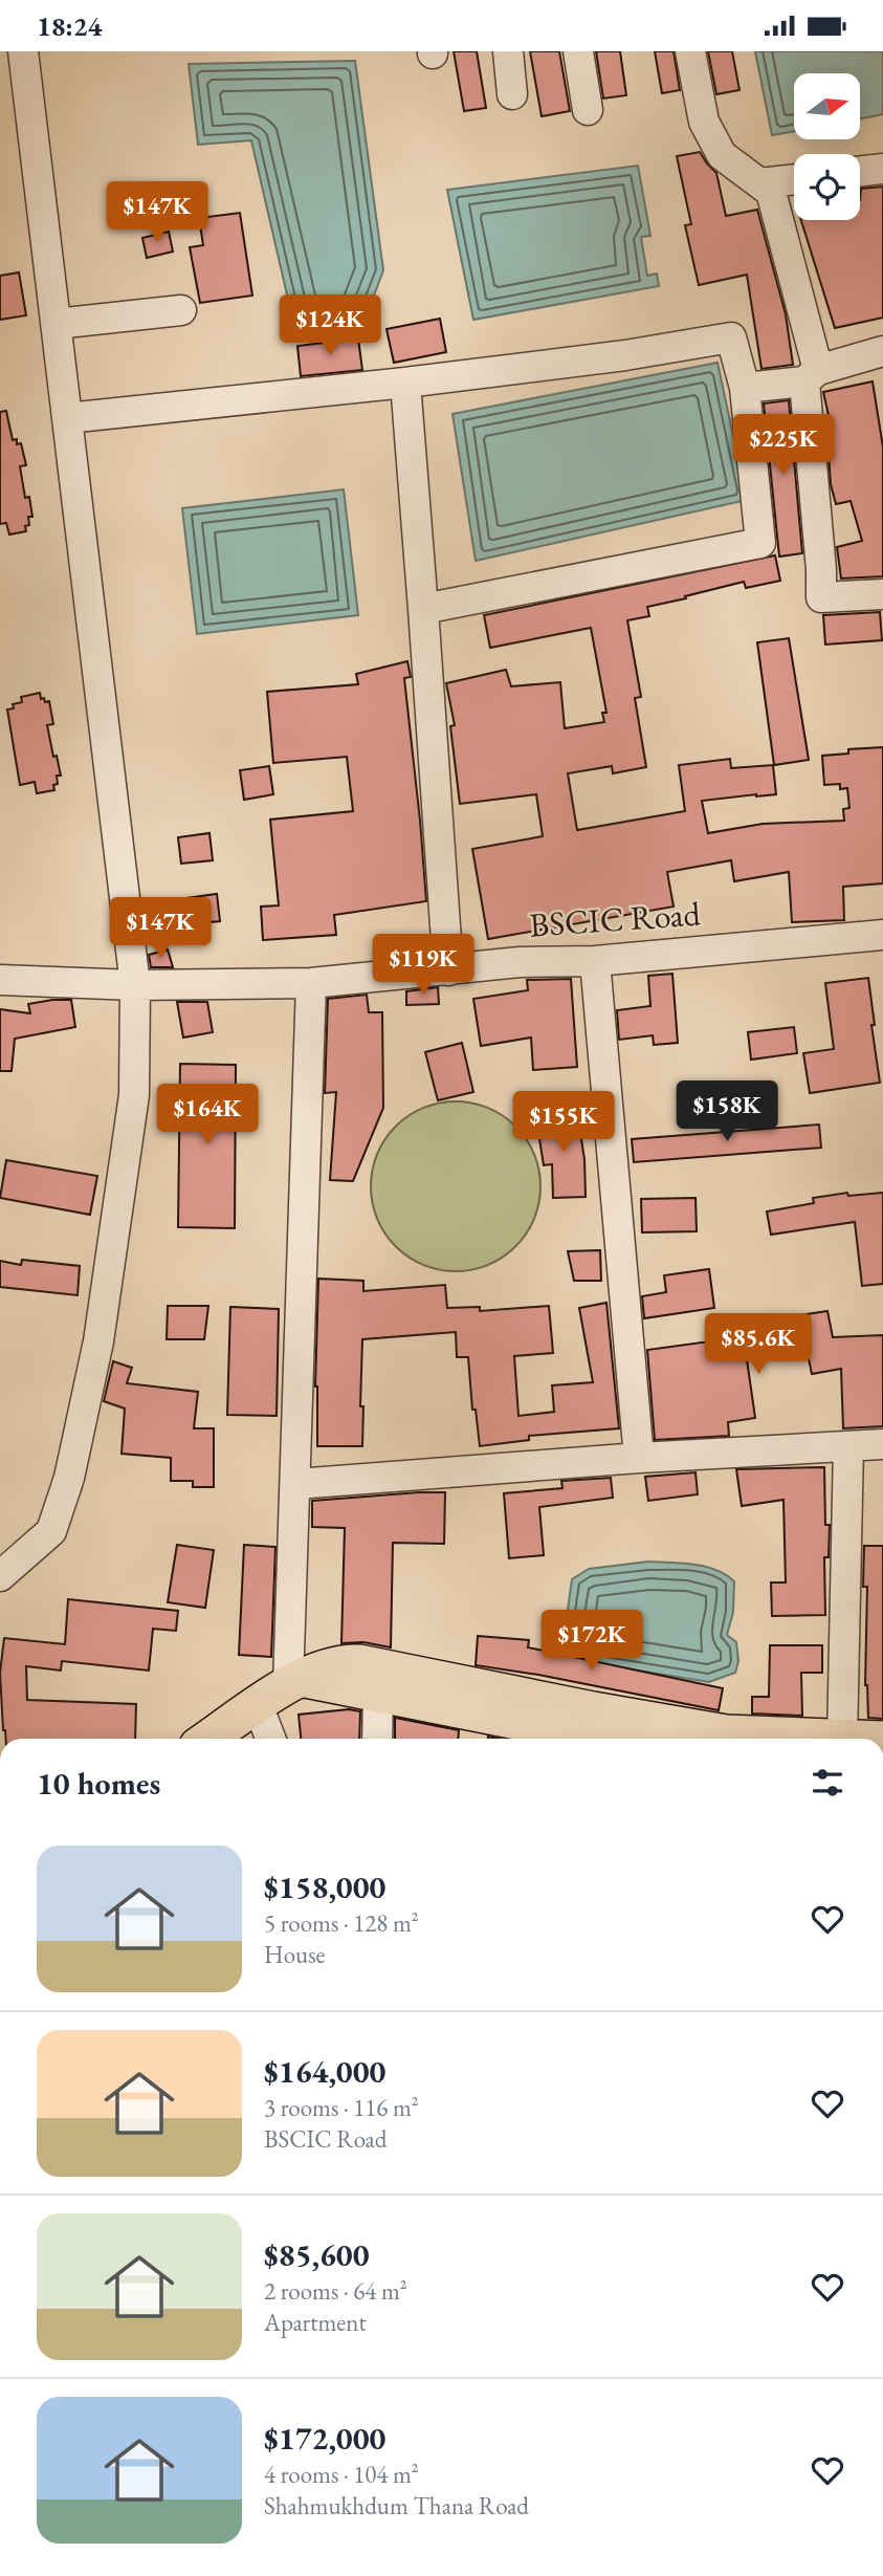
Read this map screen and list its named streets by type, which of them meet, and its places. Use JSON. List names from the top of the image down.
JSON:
{
  "streets": {
    "street": ["BSCIC Road"]
  },
  "north": "right",
  "page": {
    "status": "18:24",
    "price": [
      "$147K",
      "$124K",
      "$225K",
      "$147K",
      "$119K",
      "$158K",
      "$164K",
      "$155K",
      "$85.6K",
      "$172K"
    ],
    "heading": "10 homes",
    "list": [
      {
        "name": "$158,000",
        "note": "5 rooms · 128 m² · House"
      },
      {
        "name": "$164,000",
        "note": "3 rooms · 116 m² · BSCIC Road"
      },
      {
        "name": "$85,600",
        "note": "2 rooms · 64 m² · Apartment"
      },
      {
        "name": "$172,000",
        "note": "4 rooms · 104 m² · Shahmukhdum Thana Road"
      }
    ]
  }
}
